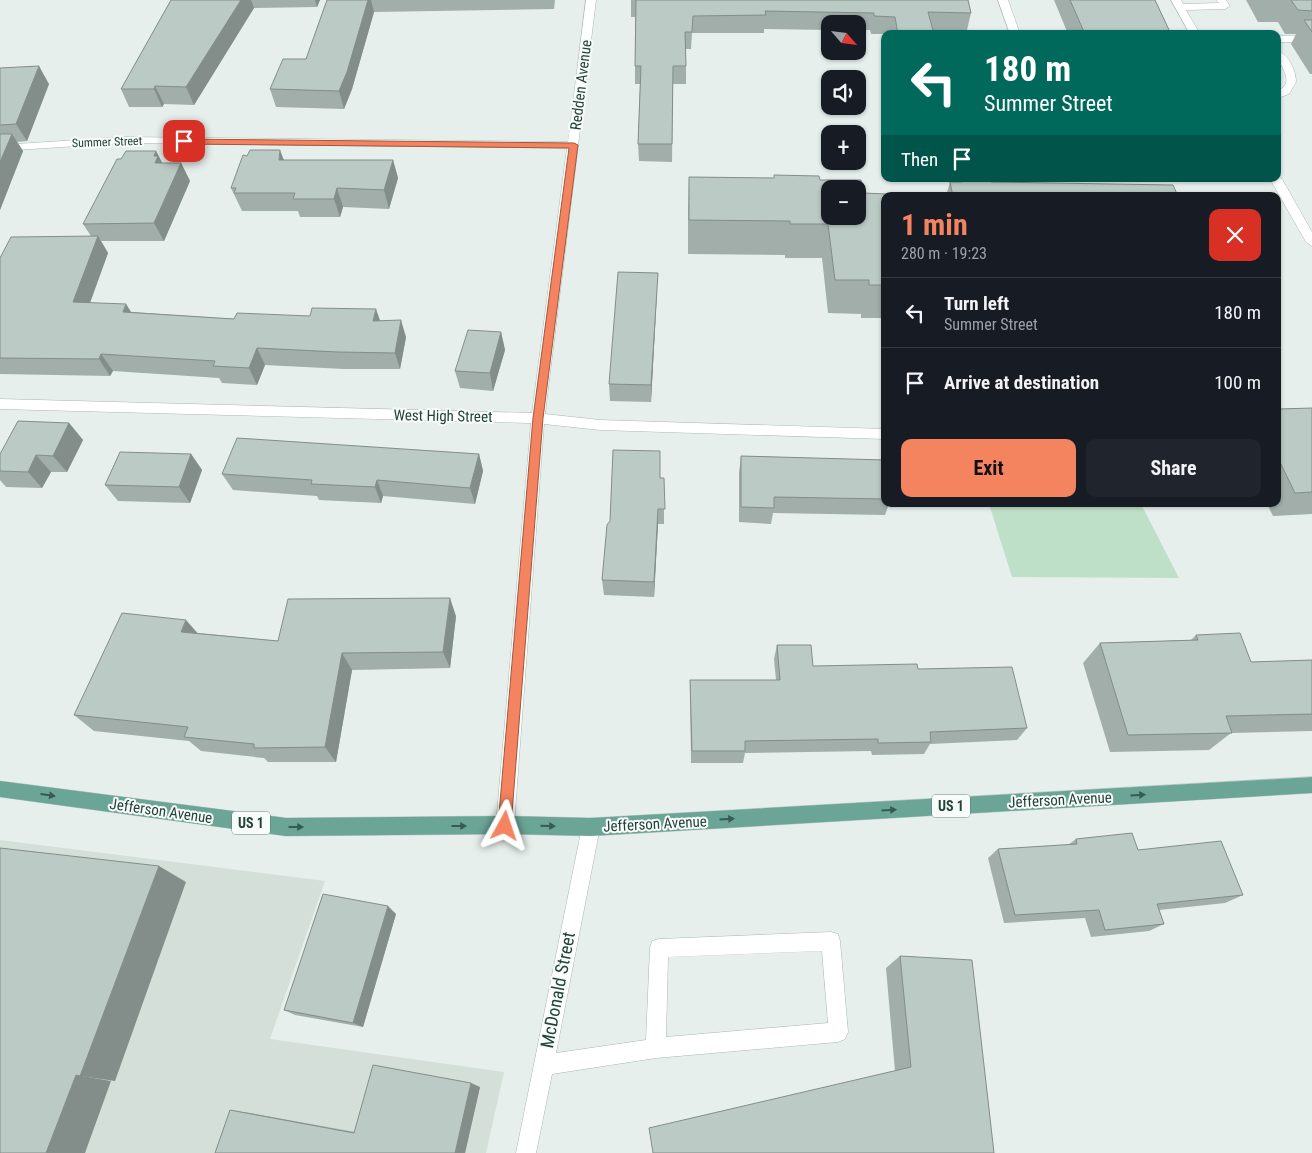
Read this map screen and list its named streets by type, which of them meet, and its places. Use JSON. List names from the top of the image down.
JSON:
{
  "streets": {
    "main road": ["Jefferson Avenue", "US 1"],
    "street": [
      "Redden Avenue",
      "Summer Street",
      "West High Street",
      "McDonald Street"
    ]
  },
  "crossings": [
    ["Redden Avenue", "Summer Street"],
    ["Redden Avenue", "West High Street"],
    ["Redden Avenue", "Jefferson Avenue"],
    ["Jefferson Avenue", "McDonald Street"]
  ],
  "one_way": ["Jefferson Avenue"],
  "north": "bottom right",
  "page": {
    "map_buttons": ["+", "−"],
    "turn": ["180 m", "Summer Street"],
    "then": "Then",
    "heading": ["1 min", "280 m · 19:23"],
    "list": [
      {
        "name": "Turn left",
        "note": "Summer Street",
        "value": "180 m"
      },
      {
        "name": "Arrive at destination",
        "value": "100 m"
      }
    ],
    "buttons": ["Exit", "Share"]
  }
}
